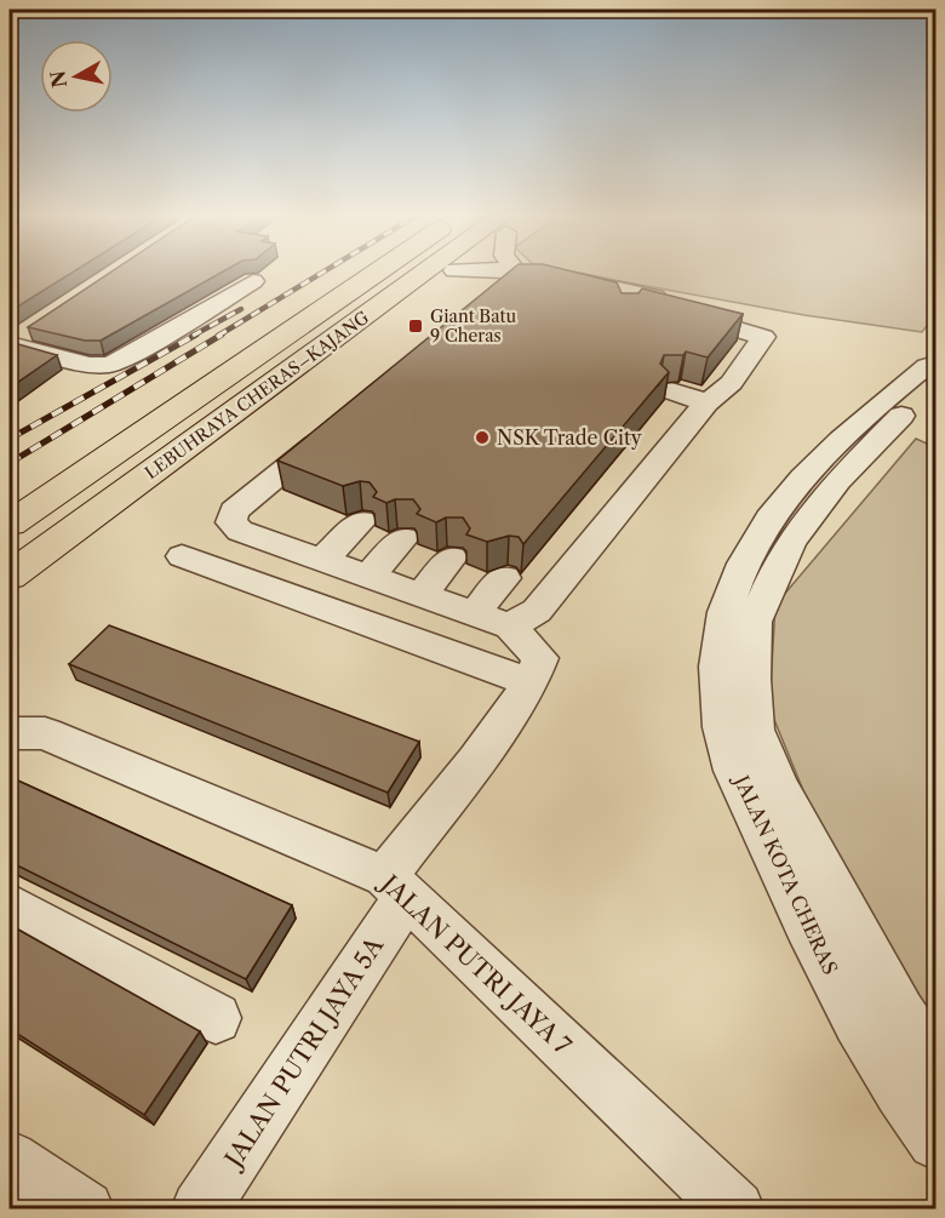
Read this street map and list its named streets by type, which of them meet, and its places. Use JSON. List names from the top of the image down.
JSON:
{
  "streets": {
    "highway": ["LEBUHRAYA CHERAS–KAJANG"],
    "street": ["JALAN KOTA CHERAS", "JALAN PUTRI JAYA 7", "JALAN PUTRI JAYA 5A"]
  },
  "crossings": [
    ["JALAN PUTRI JAYA 7", "JALAN PUTRI JAYA 5A"]
  ],
  "places": {
    "transit": ["Giant Batu 9 Cheras"],
    "other": ["NSK Trade City"]
  },
  "north": "left"
}
